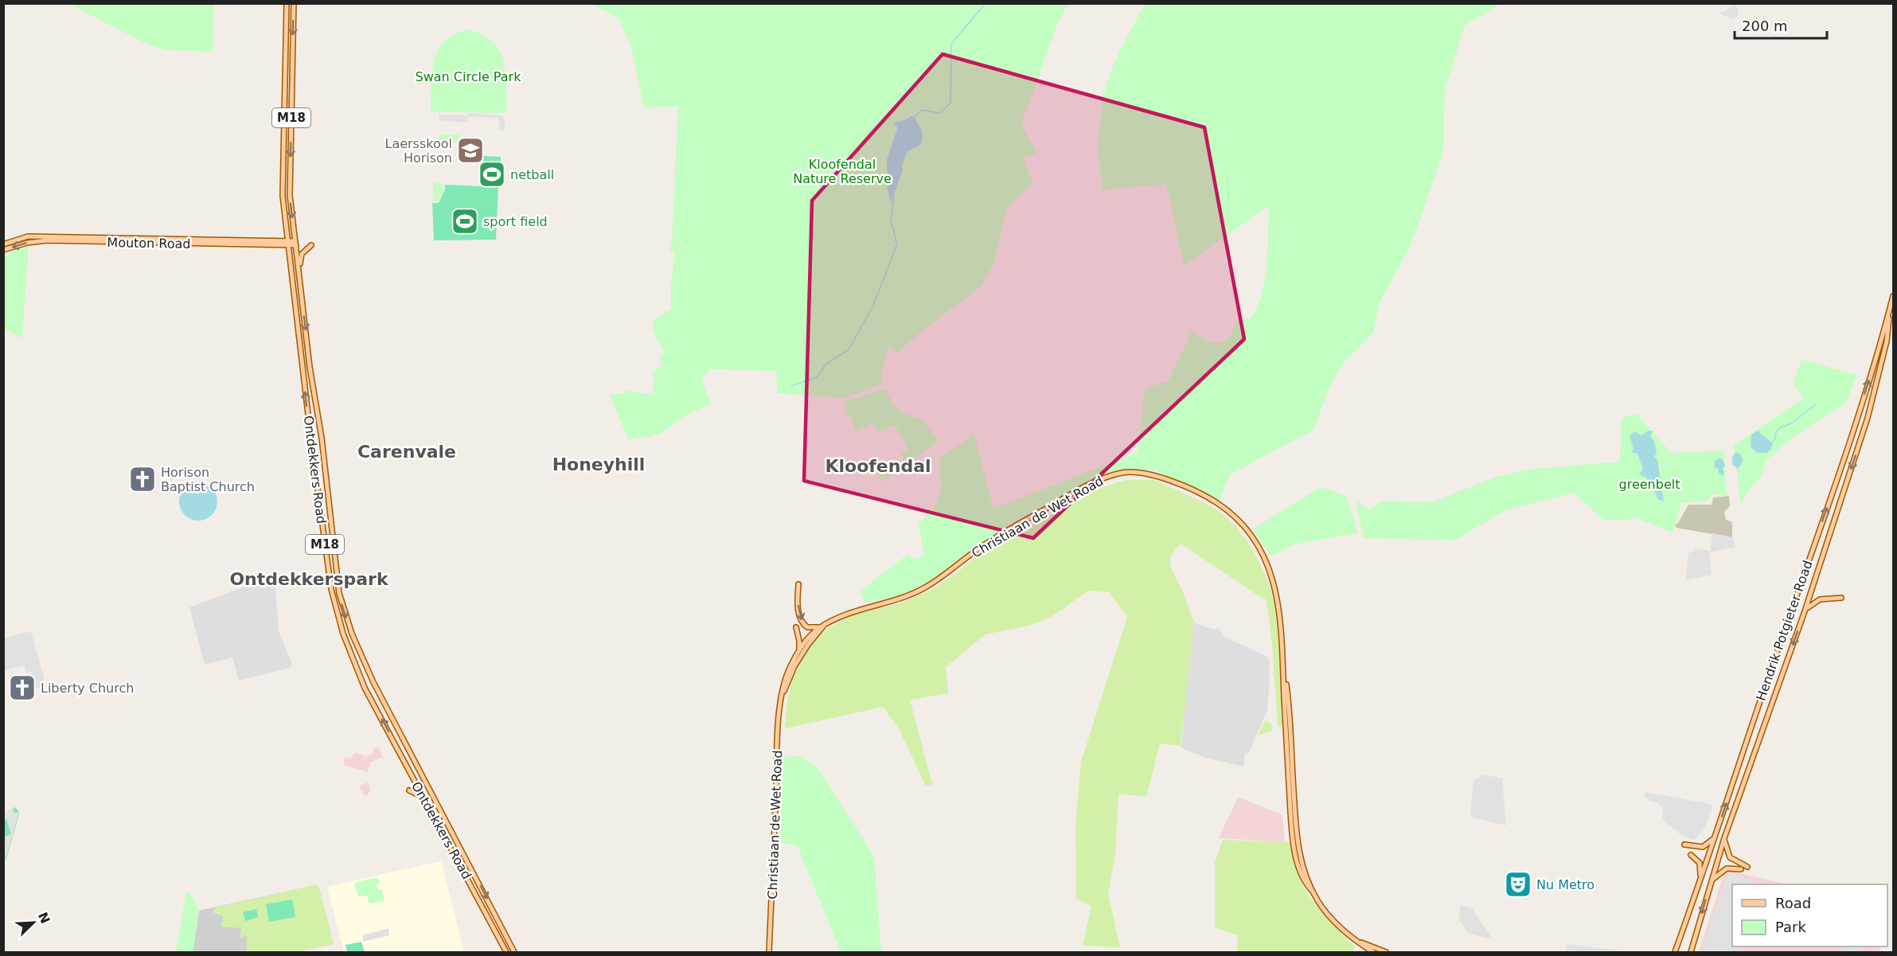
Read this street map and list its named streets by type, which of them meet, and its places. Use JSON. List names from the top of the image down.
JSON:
{
  "streets": {
    "main road": [
      "M18",
      "Mouton Road",
      "Ontdekkers Road",
      "Christiaan de Wet Road",
      "Hendrik Potgieter Road"
    ]
  },
  "crossings": [
    ["Mouton Road", "Ontdekkers Road"]
  ],
  "districts": [
    "Carenvale",
    "Honeyhill",
    "Kloofendal",
    "Ontdekkerspark"
  ],
  "parks": ["Swan Circle Park", "Kloofendal Nature Reserve", "greenbelt"],
  "places": {
    "school or university": ["Laersskool Horison"],
    "sports": ["netball", "sport field"],
    "church": ["Horison Baptist Church", "Liberty Church"],
    "theatre": ["Nu Metro"]
  },
  "legend": ["Road", "Park"],
  "scale_bar": "200 m",
  "north": "top right"
}
